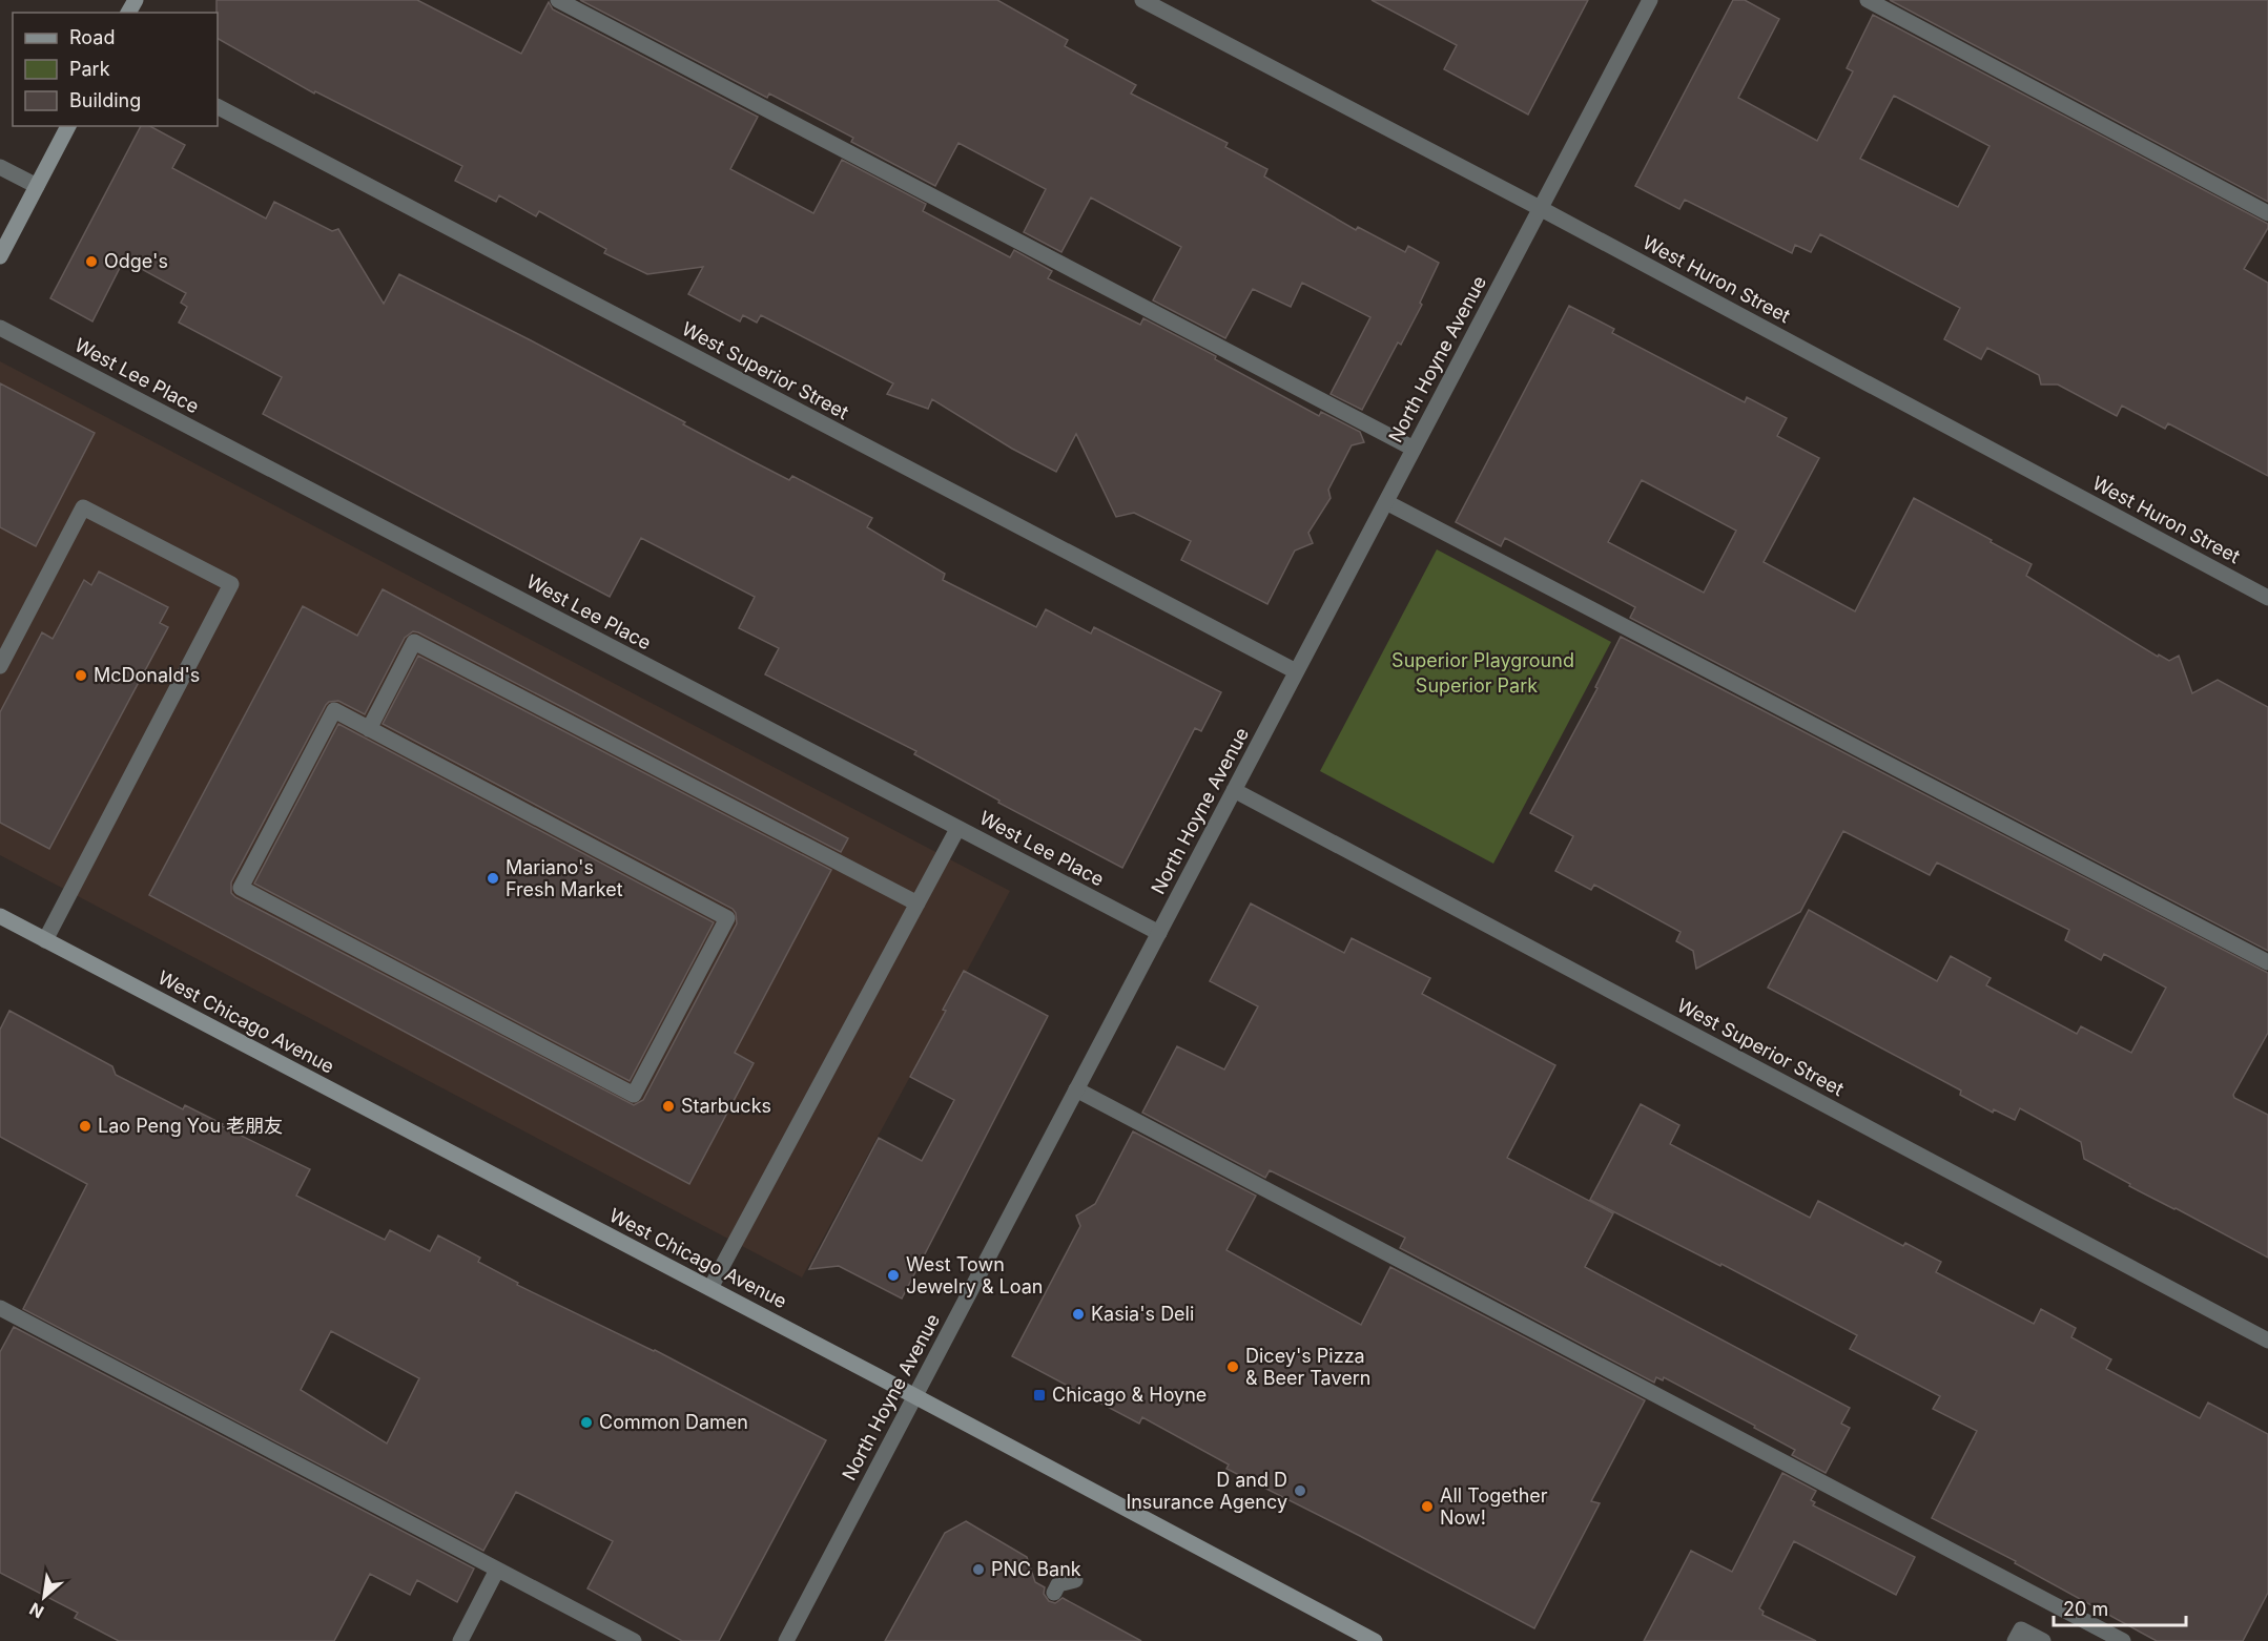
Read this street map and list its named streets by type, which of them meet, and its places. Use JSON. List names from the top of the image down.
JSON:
{
  "streets": {
    "main road": ["West Chicago Avenue"],
    "street": [
      "West Huron Street",
      "North Hoyne Avenue",
      "West Superior Street",
      "West Lee Place"
    ]
  },
  "crossings": [
    ["West Huron Street", "North Hoyne Avenue"],
    ["North Hoyne Avenue", "West Superior Street"],
    ["North Hoyne Avenue", "West Lee Place"],
    ["North Hoyne Avenue", "West Chicago Avenue"]
  ],
  "parks": ["Superior Playground", "Superior Park"],
  "places": {
    "other": [
      "Odge's",
      "McDonald's",
      "Mariano's Fresh Market",
      "Starbucks",
      "Lao Peng You 老朋友",
      "West Town Jewelry & Loan",
      "Kasia's Deli",
      "Dicey's Pizza & Beer Tavern",
      "Common Damen",
      "D and D Insurance Agency",
      "All Together Now!",
      "PNC Bank"
    ],
    "transit": ["Chicago & Hoyne"]
  },
  "legend": ["Road", "Park", "Building"],
  "scale_bar": "20 m",
  "north": "bottom left"
}
